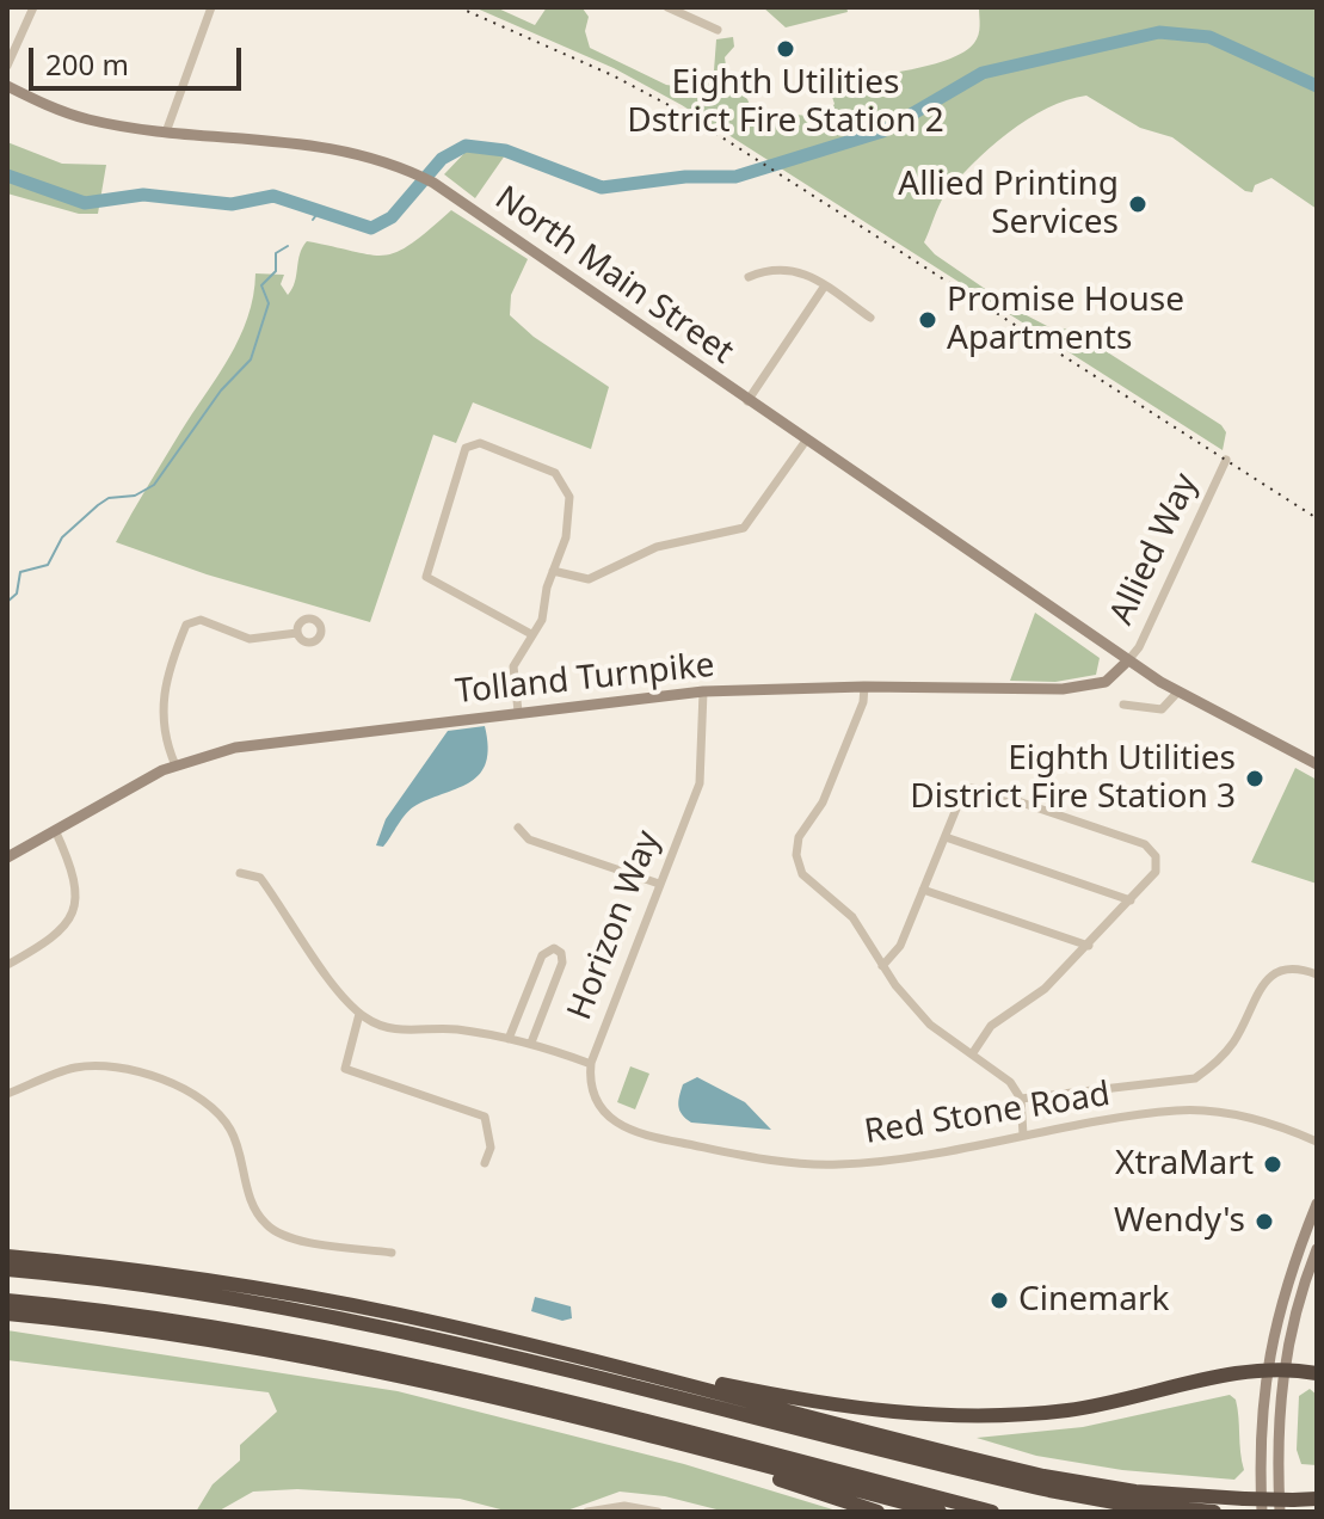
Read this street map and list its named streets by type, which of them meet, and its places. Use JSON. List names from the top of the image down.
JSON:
{
  "streets": {
    "main road": ["North Main Street", "Tolland Turnpike"],
    "street": ["Allied Way", "Horizon Way", "Red Stone Road"]
  },
  "crossings": [
    ["North Main Street", "Allied Way"],
    ["North Main Street", "Tolland Turnpike"],
    ["Allied Way", "Tolland Turnpike"],
    ["Tolland Turnpike", "Horizon Way"],
    ["Horizon Way", "Red Stone Road"]
  ],
  "places": [
    "Eighth Utilities Dstrict Fire Station 2",
    "Allied Printing Services",
    "Promise House Apartments",
    "Eighth Utilities District Fire Station 3",
    "XtraMart",
    "Wendy's",
    "Cinemark"
  ],
  "scale_bar": "200 m"
}
